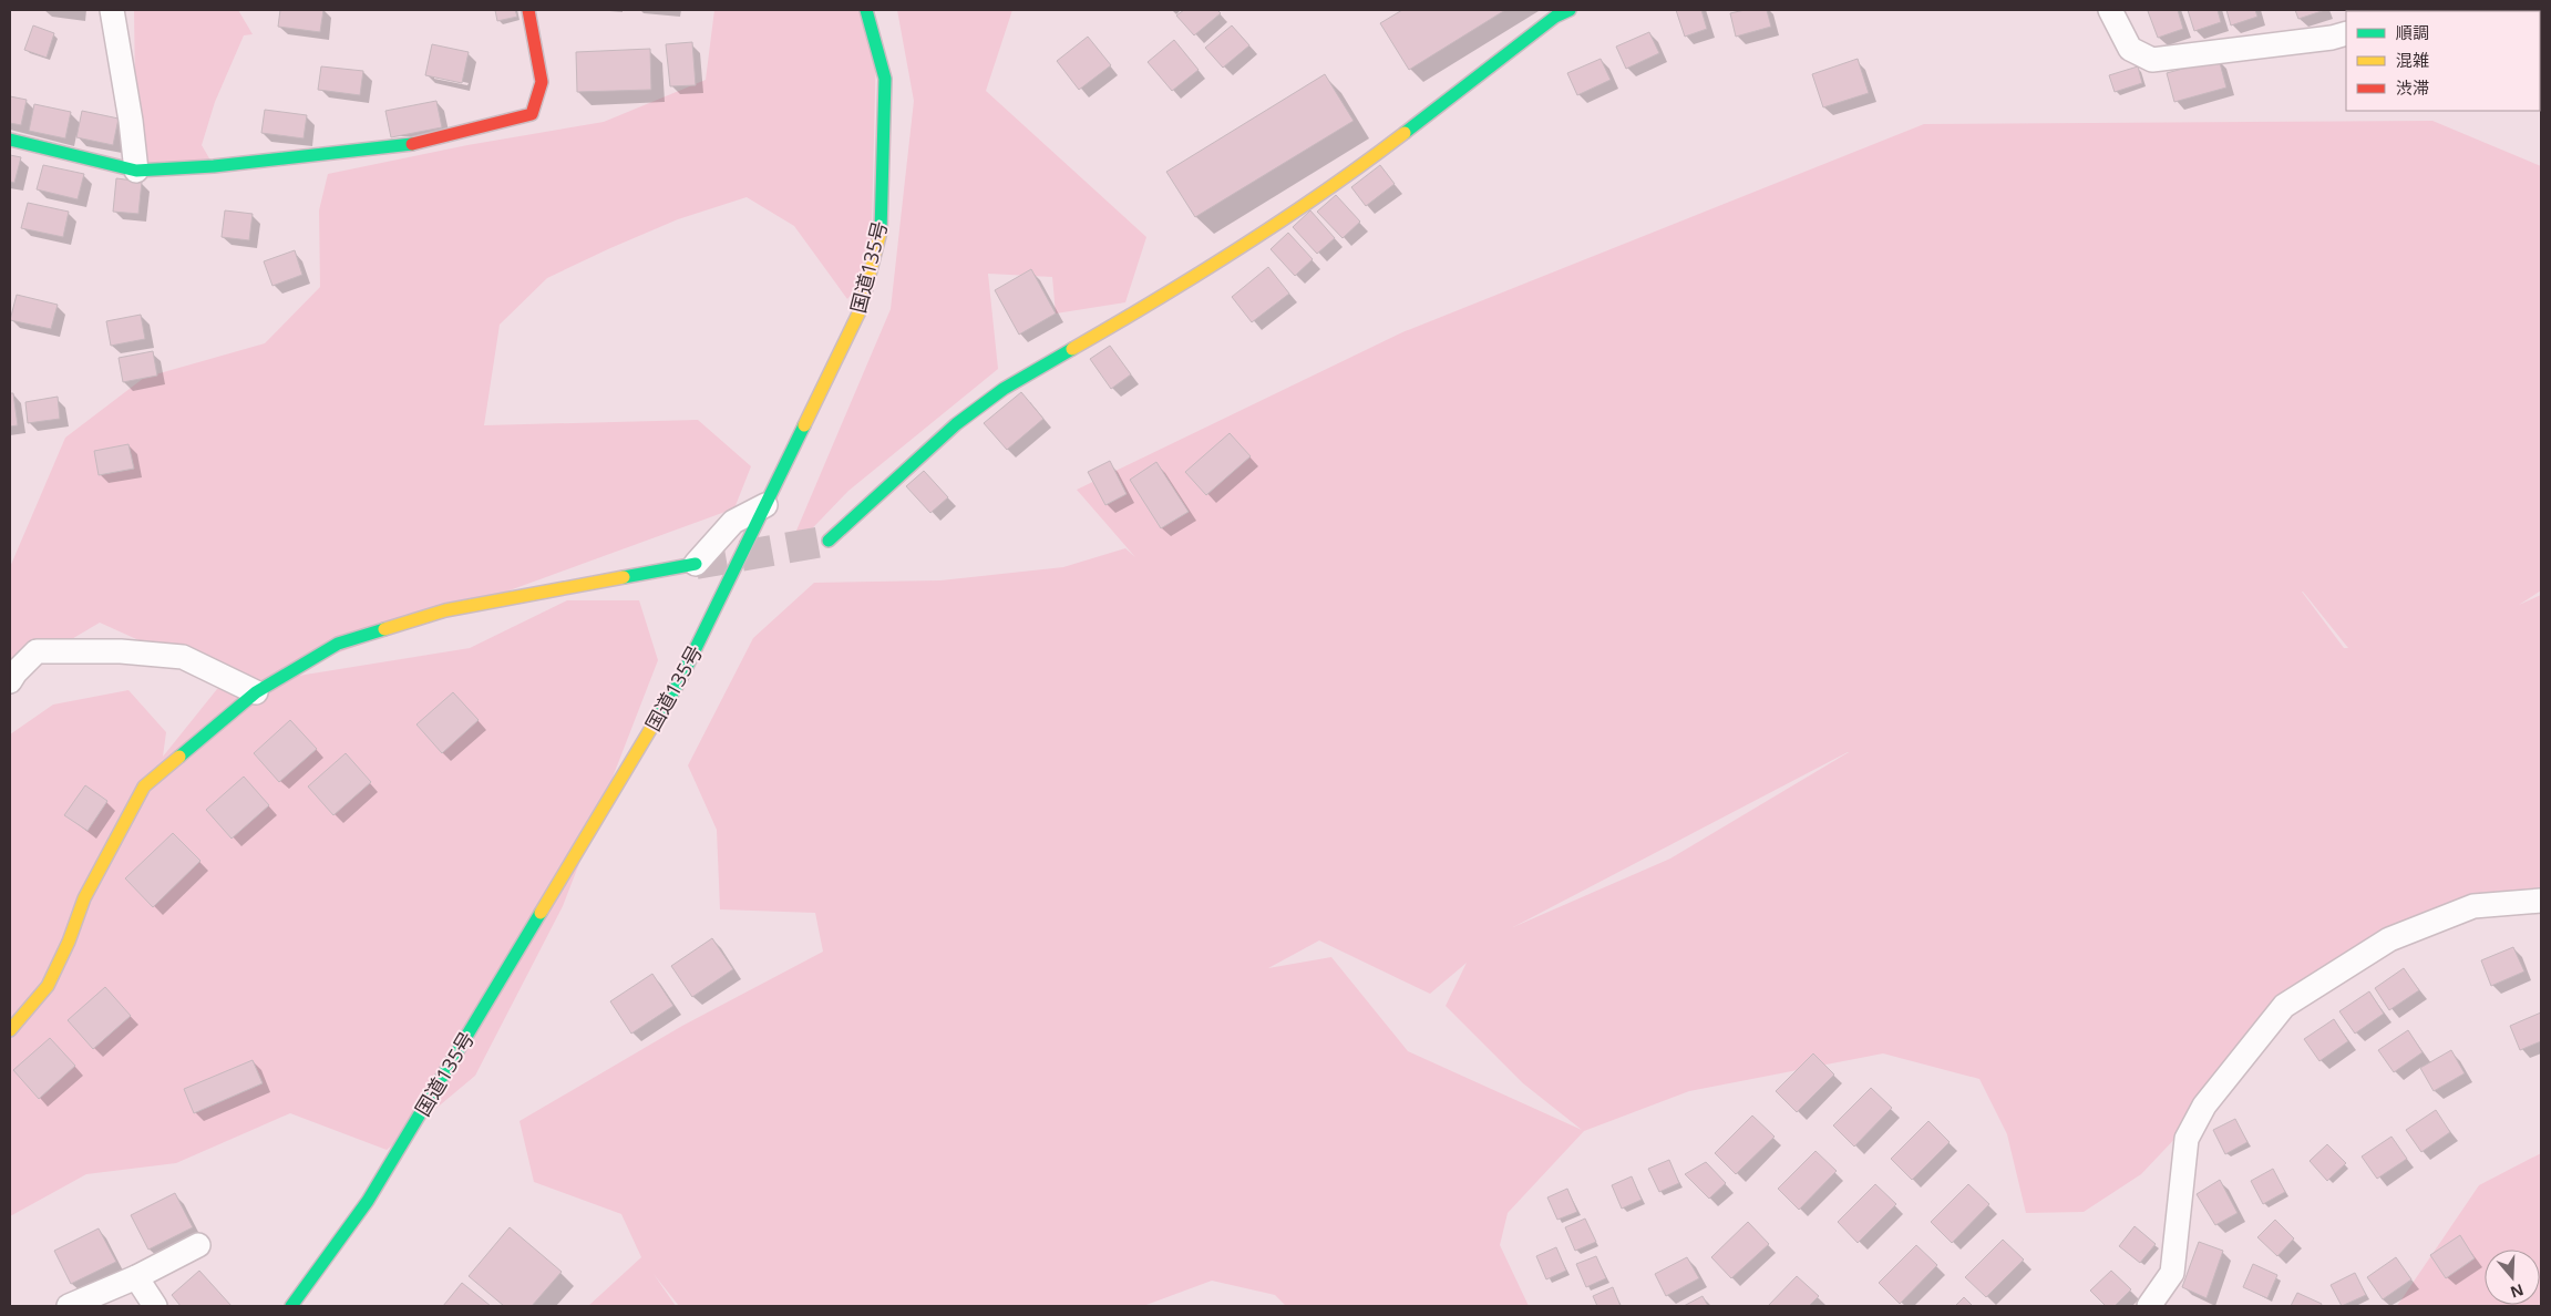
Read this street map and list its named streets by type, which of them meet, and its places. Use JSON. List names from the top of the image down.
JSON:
{
  "streets": {
    "main road": ["国道135号"]
  },
  "legend": ["順調", "混雑", "渋滞"],
  "north": "bottom"
}
